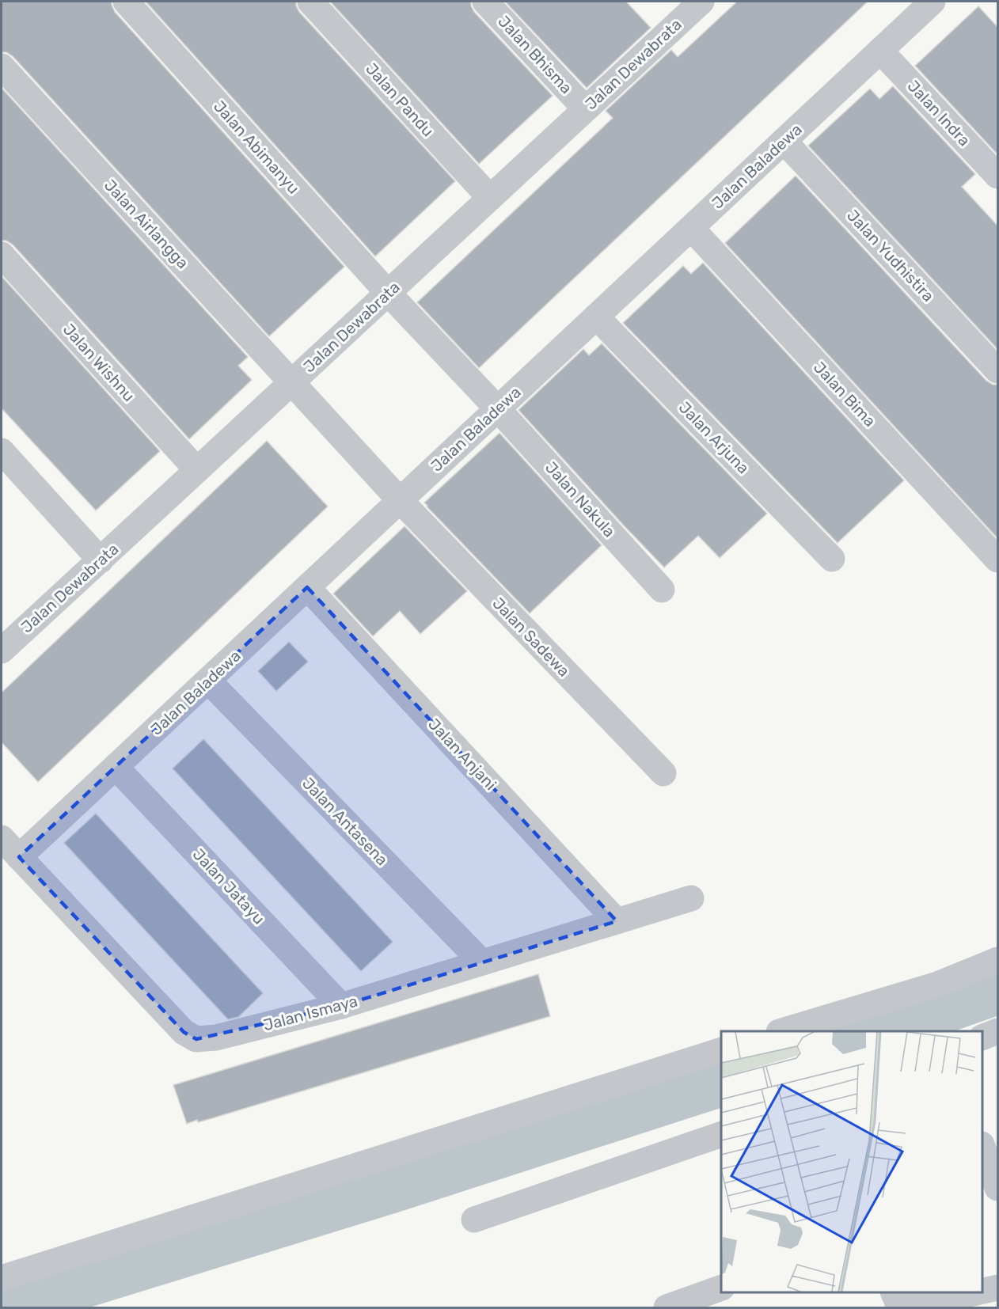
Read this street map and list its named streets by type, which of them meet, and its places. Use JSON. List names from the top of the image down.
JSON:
{
  "streets": {
    "street": [
      "Jalan Bhisma",
      "Jalan Dewabrata",
      "Jalan Pandu",
      "Jalan Indra",
      "Jalan Abimanyu",
      "Jalan Baladewa",
      "Jalan Airlangga",
      "Jalan Yudhistira",
      "Jalan Wishnu",
      "Jalan Bima",
      "Jalan Arjuna",
      "Jalan Nakula",
      "Jalan Sadewa",
      "Jalan Anjani",
      "Jalan Antasena",
      "Jalan Jatayu",
      "Jalan Ismaya"
    ]
  },
  "crossings": [
    ["Jalan Bhisma", "Jalan Dewabrata"],
    ["Jalan Dewabrata", "Jalan Pandu"],
    ["Jalan Dewabrata", "Jalan Abimanyu"],
    ["Jalan Dewabrata", "Jalan Airlangga"],
    ["Jalan Dewabrata", "Jalan Wishnu"],
    ["Jalan Indra", "Jalan Baladewa"],
    ["Jalan Abimanyu", "Jalan Baladewa"],
    ["Jalan Abimanyu", "Jalan Nakula"],
    ["Jalan Baladewa", "Jalan Airlangga"],
    ["Jalan Baladewa", "Jalan Yudhistira"],
    ["Jalan Baladewa", "Jalan Bima"],
    ["Jalan Baladewa", "Jalan Arjuna"],
    ["Jalan Baladewa", "Jalan Nakula"],
    ["Jalan Baladewa", "Jalan Sadewa"],
    ["Jalan Baladewa", "Jalan Anjani"],
    ["Jalan Baladewa", "Jalan Antasena"],
    ["Jalan Baladewa", "Jalan Jatayu"],
    ["Jalan Baladewa", "Jalan Ismaya"],
    ["Jalan Airlangga", "Jalan Sadewa"],
    ["Jalan Anjani", "Jalan Ismaya"],
    ["Jalan Antasena", "Jalan Ismaya"],
    ["Jalan Jatayu", "Jalan Ismaya"]
  ]
}
